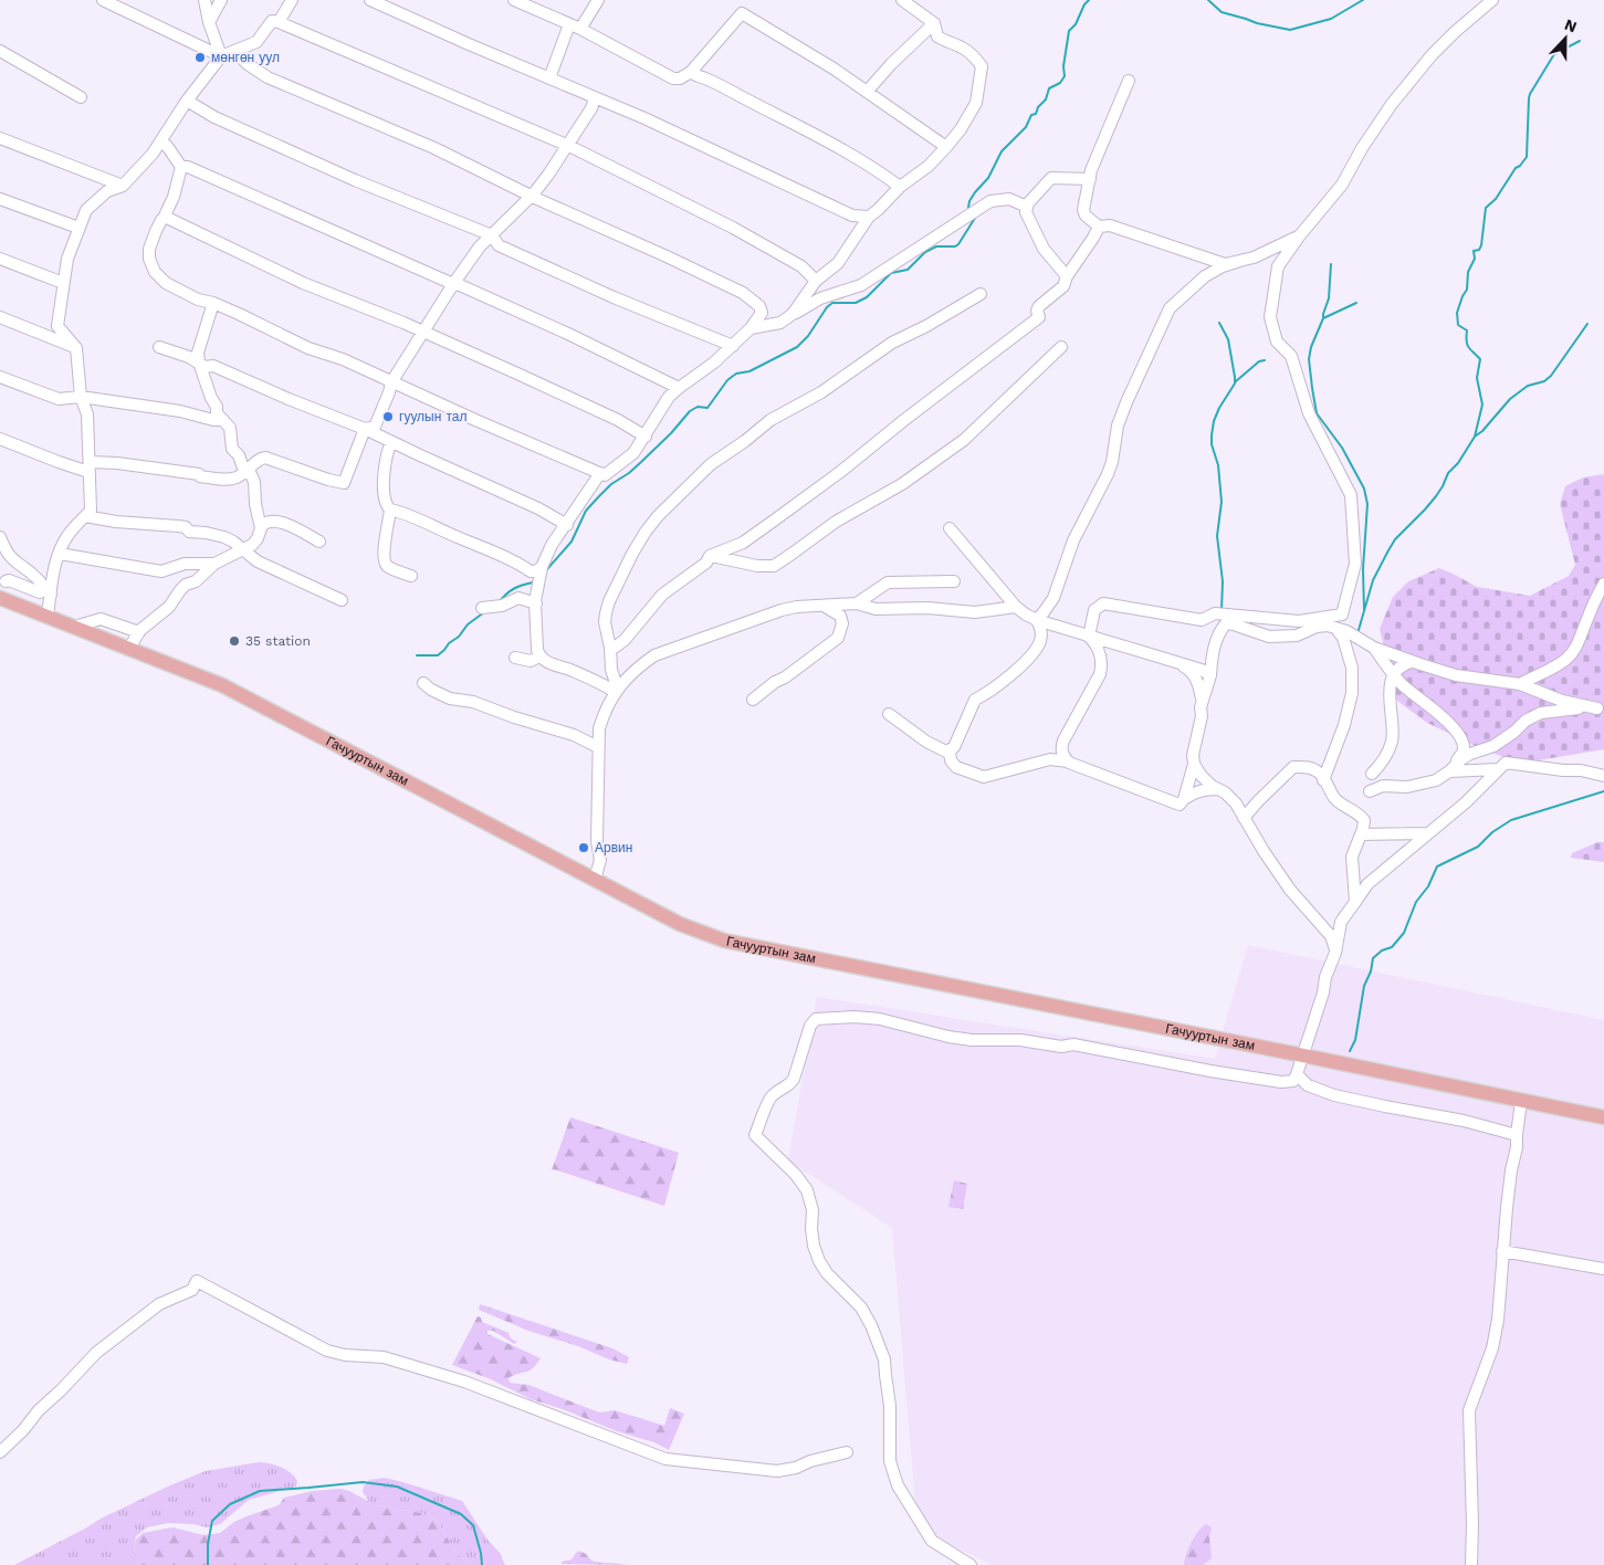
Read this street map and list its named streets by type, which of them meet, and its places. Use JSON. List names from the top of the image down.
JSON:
{
  "streets": {
    "main road": ["Гачууртын зам"]
  },
  "places": [
    "мөнгөн уул",
    "гуулын тал",
    "35 station",
    "Арвин"
  ],
  "north": "top"
}
